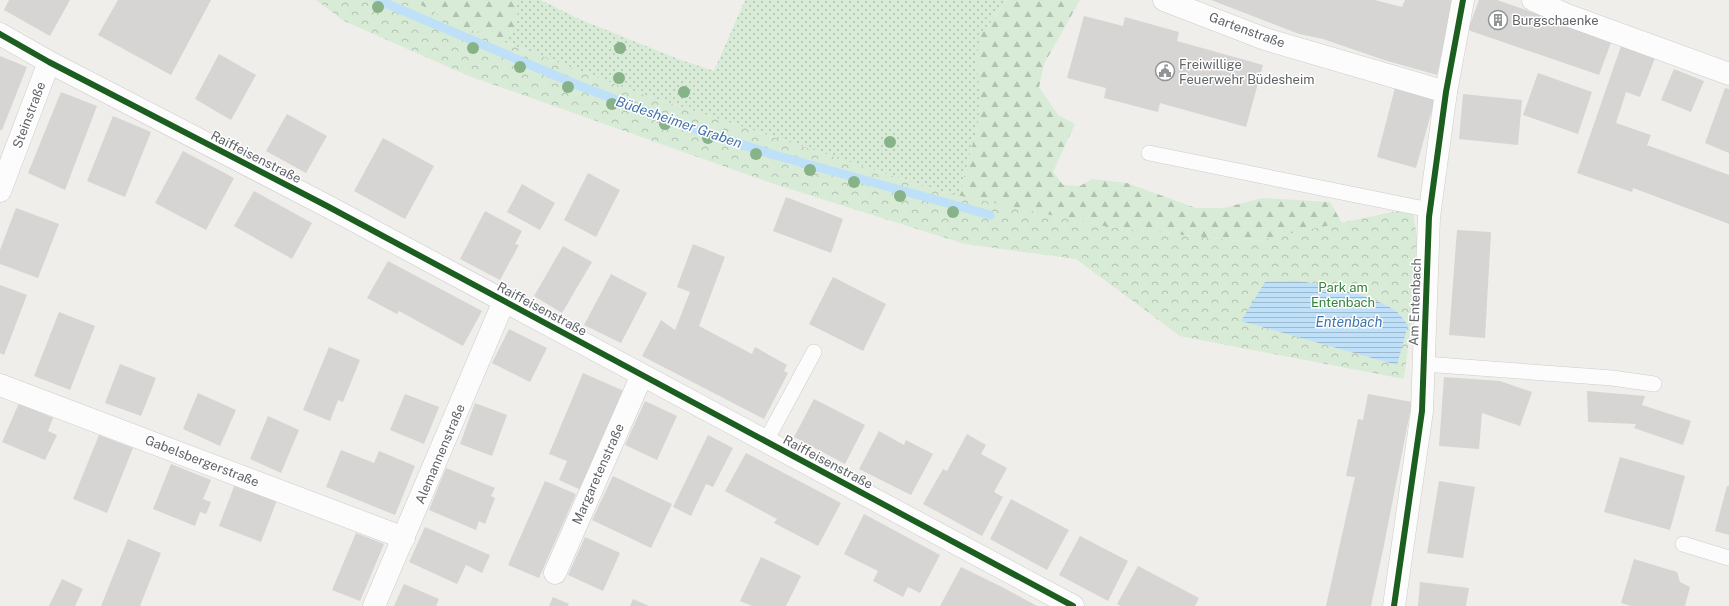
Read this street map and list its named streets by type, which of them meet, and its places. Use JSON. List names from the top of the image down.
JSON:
{
  "streets": {
    "street": [
      "Gartenstraße",
      "Steinstraße",
      "Raiffeisenstraße",
      "Am Entenbach",
      "Alemannenstraße",
      "Gabelsbergerstraße",
      "Margaretenstraße"
    ]
  },
  "crossings": [
    ["Gartenstraße", "Am Entenbach"],
    ["Steinstraße", "Raiffeisenstraße"],
    ["Raiffeisenstraße", "Alemannenstraße"],
    ["Raiffeisenstraße", "Margaretenstraße"],
    ["Alemannenstraße", "Gabelsbergerstraße"]
  ],
  "water": ["Büdesheimer Graben", "Entenbach"],
  "parks": ["Park am Entenbach"],
  "places": {
    "building": ["Burgschaenke"],
    "public building": ["Freiwillige Feuerwehr Büdesheim"]
  }
}
